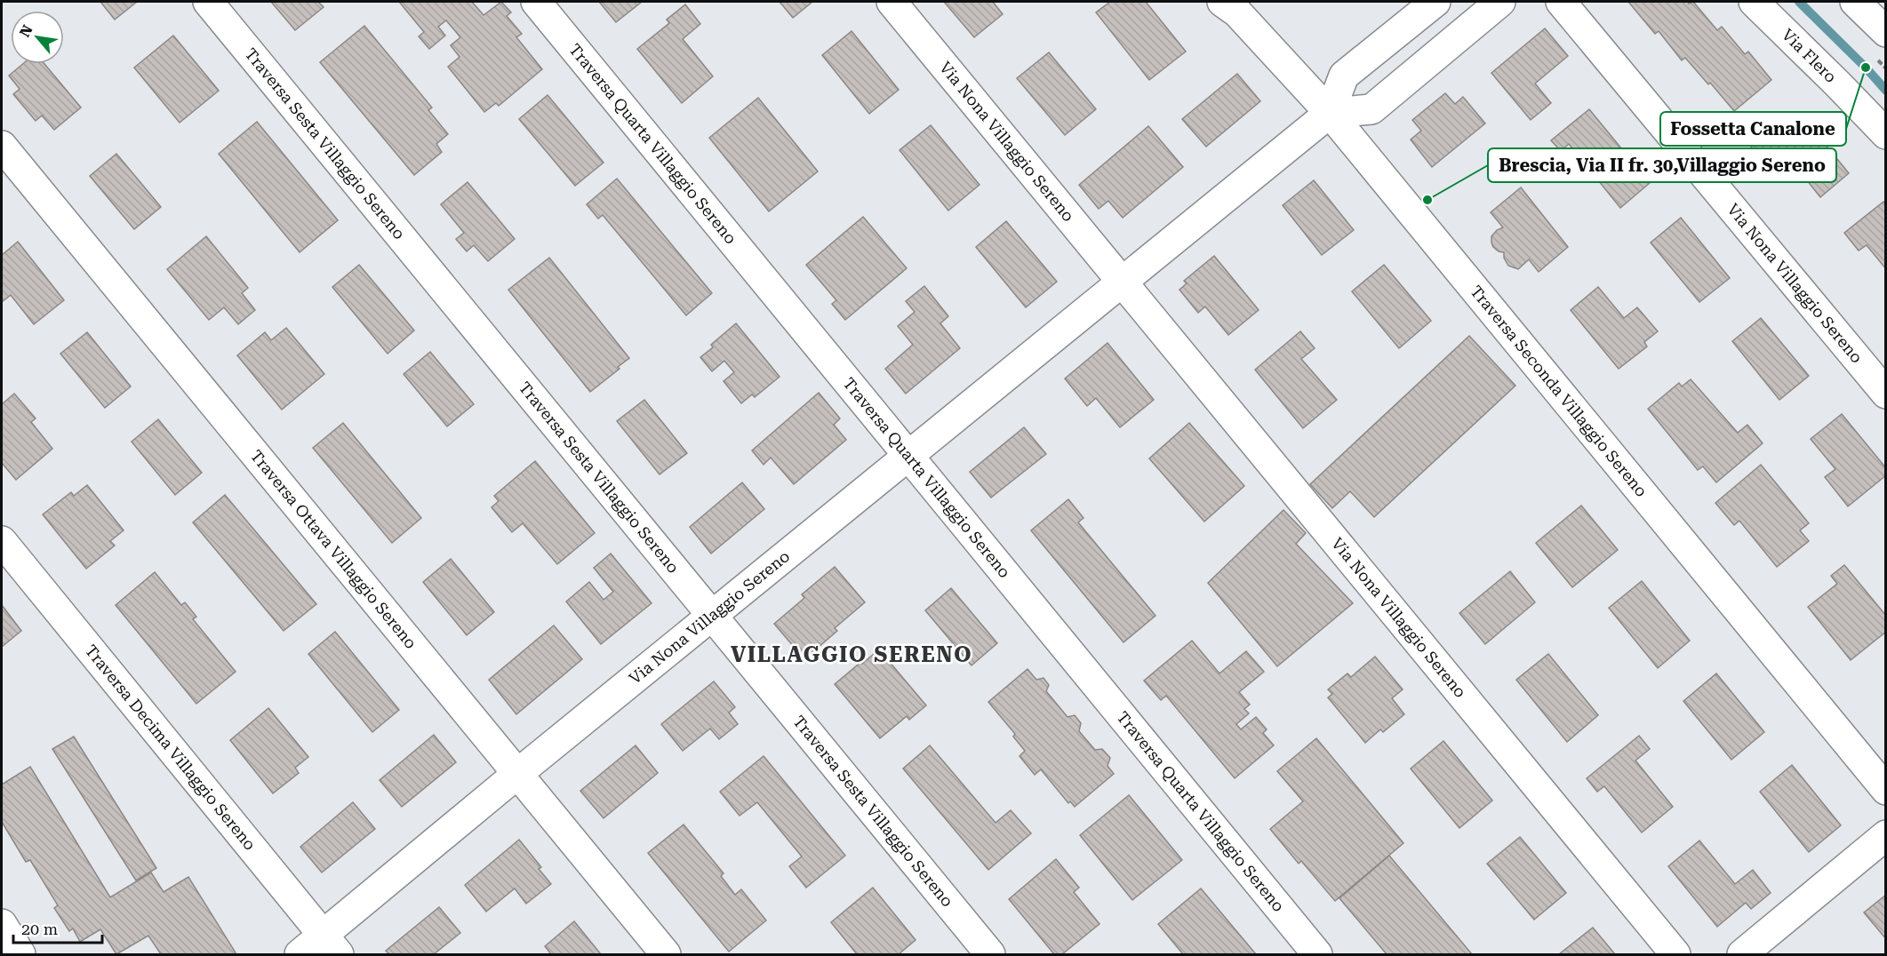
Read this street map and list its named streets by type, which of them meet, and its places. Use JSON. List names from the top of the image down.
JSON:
{
  "streets": {
    "street": [
      "Via Flero",
      "Via Nona Villaggio Sereno",
      "Traversa Sesta Villaggio Sereno",
      "Traversa Quarta Villaggio Sereno",
      "Traversa Seconda Villaggio Sereno",
      "Traversa Ottava Villaggio Sereno",
      "Traversa Decima Villaggio Sereno"
    ]
  },
  "crossings": [
    ["Via Nona Villaggio Sereno", "Traversa Sesta Villaggio Sereno"],
    ["Via Nona Villaggio Sereno", "Traversa Quarta Villaggio Sereno"],
    ["Via Nona Villaggio Sereno", "Traversa Seconda Villaggio Sereno"],
    ["Via Nona Villaggio Sereno", "Traversa Ottava Villaggio Sereno"],
    ["Via Nona Villaggio Sereno", "Traversa Decima Villaggio Sereno"]
  ],
  "districts": ["VILLAGGIO SERENO"],
  "places": ["Fossetta Canalone", "Brescia, Via II fr. 30,Villaggio Sereno"],
  "scale_bar": "20 m",
  "north": "top left"
}
